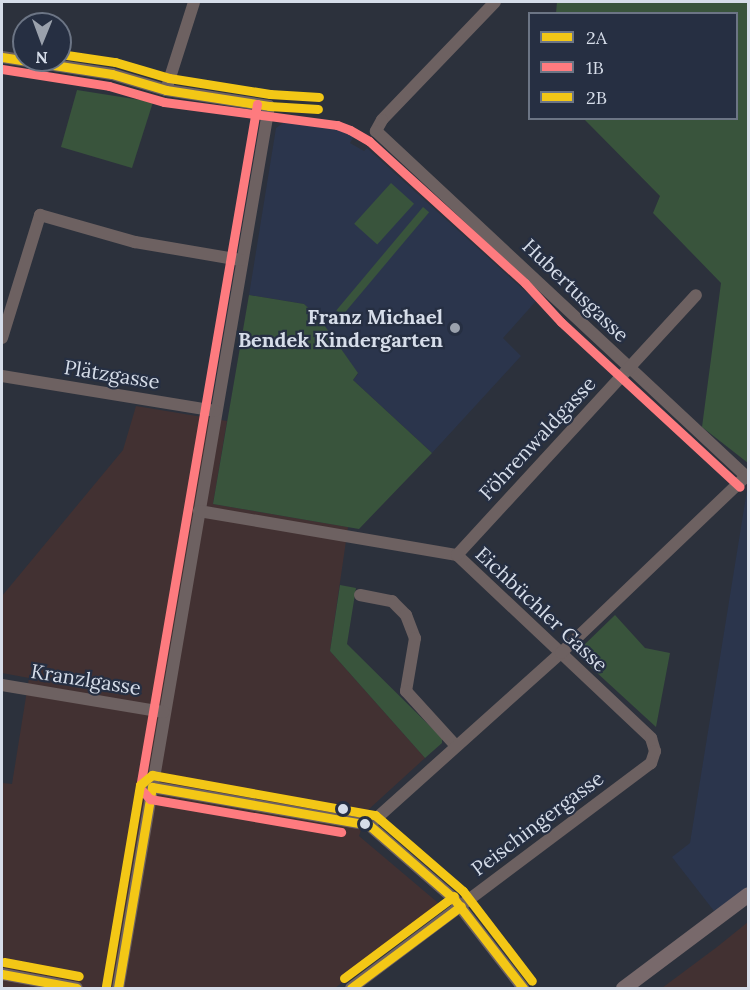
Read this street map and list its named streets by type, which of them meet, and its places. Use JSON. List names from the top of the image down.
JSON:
{
  "streets": {
    "street": [
      "Hubertusgasse",
      "Plätzgasse",
      "Föhrenwaldgasse",
      "Eichbüchler Gasse",
      "Kranzlgasse",
      "Peischingergasse"
    ]
  },
  "crossings": [
    ["Hubertusgasse", "Föhrenwaldgasse"],
    ["Föhrenwaldgasse", "Eichbüchler Gasse"],
    ["Eichbüchler Gasse", "Peischingergasse"]
  ],
  "places": ["Franz Michael Bendek Kindergarten"],
  "lines": ["transit line 2B", "transit line 2A", "transit line 1B"],
  "legend": ["2A", "1B", "2B"],
  "north": "bottom"
}
